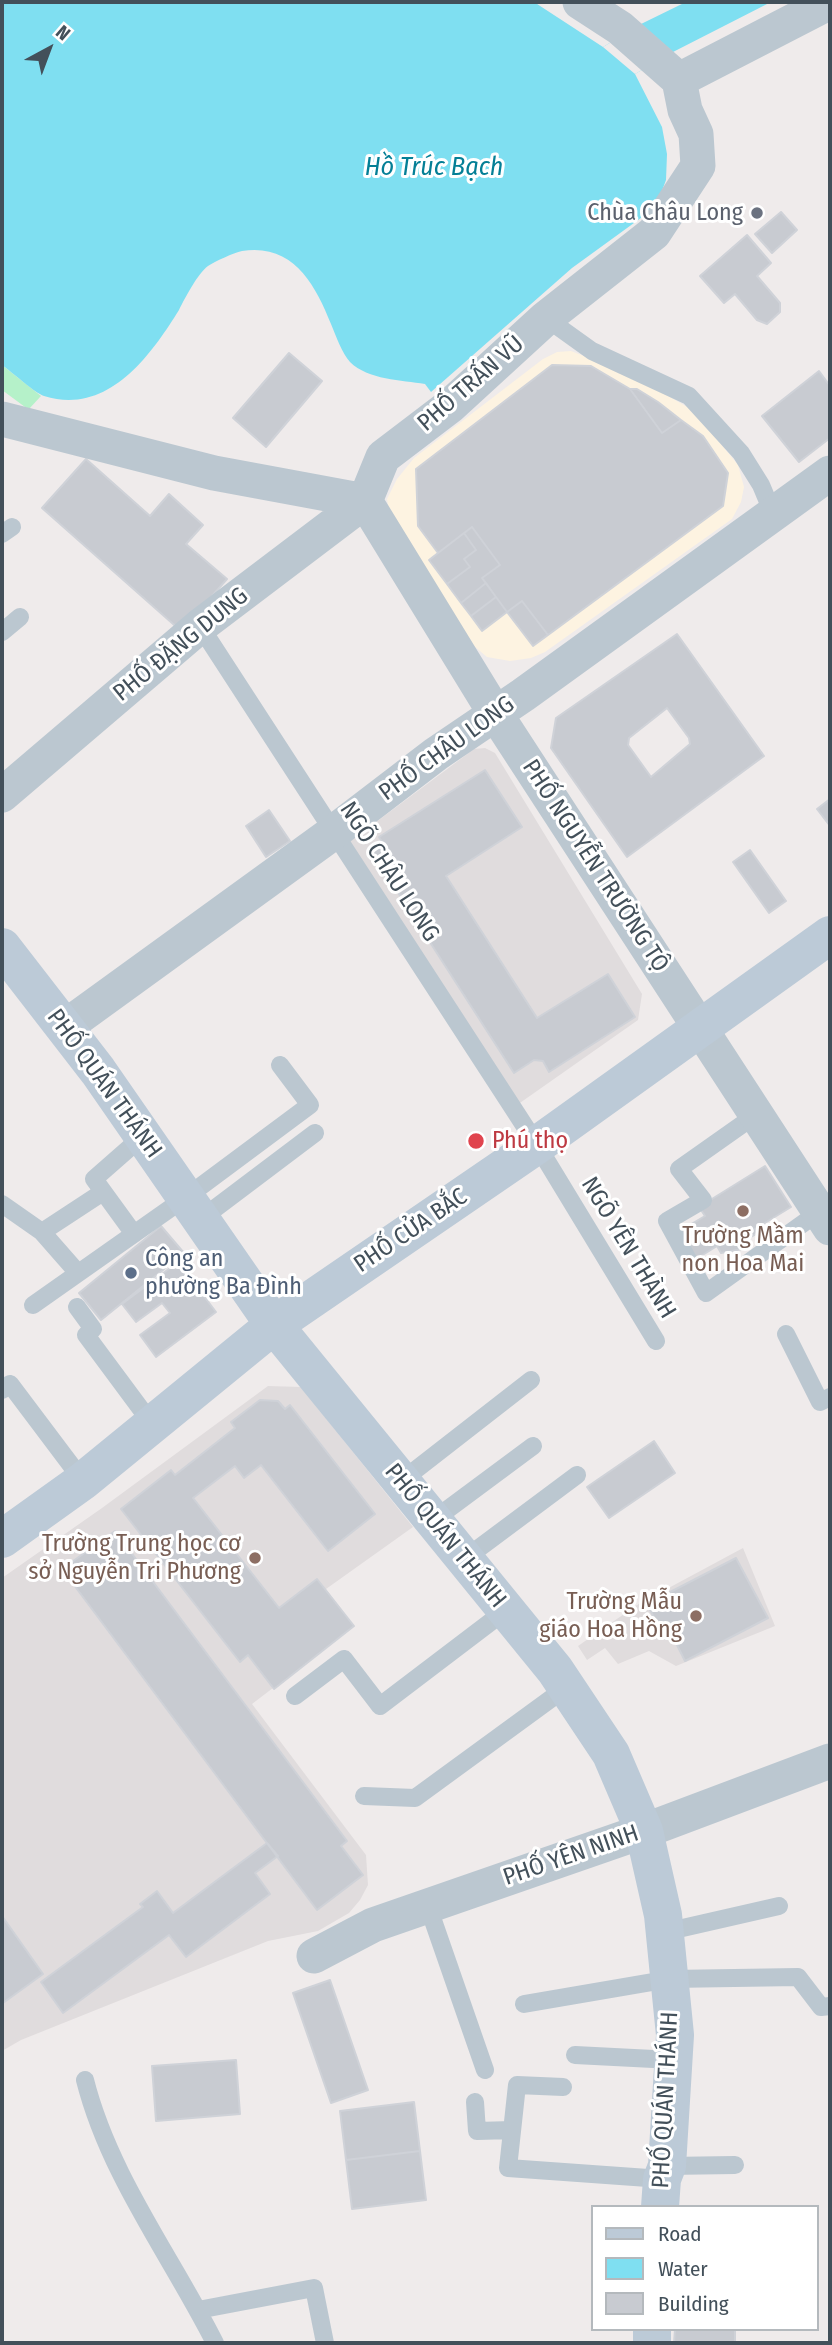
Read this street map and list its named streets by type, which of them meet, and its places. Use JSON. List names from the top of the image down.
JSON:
{
  "streets": {
    "main road": ["PHỐ QUÁN THÁNH", "PHỐ CỬA BẮC"],
    "street": [
      "PHỐ TRẤN VŨ",
      "PHỐ ĐẶNG DUNG",
      "PHỐ CHÂU LONG",
      "PHỐ NGUYỄN TRƯỜNG TỘ",
      "PHỐ YÊN NINH"
    ],
    "lane": ["NGÕ CHÂU LONG", "NGÕ YÊN THÀNH"]
  },
  "crossings": [
    ["PHỐ TRẤN VŨ", "PHỐ ĐẶNG DUNG"],
    ["PHỐ TRẤN VŨ", "PHỐ NGUYỄN TRƯỜNG TỘ"],
    ["PHỐ ĐẶNG DUNG", "PHỐ NGUYỄN TRƯỜNG TỘ"],
    ["PHỐ ĐẶNG DUNG", "NGÕ CHÂU LONG"],
    ["PHỐ CHÂU LONG", "PHỐ NGUYỄN TRƯỜNG TỘ"],
    ["PHỐ CHÂU LONG", "NGÕ CHÂU LONG"],
    ["PHỐ CHÂU LONG", "PHỐ QUÁN THÁNH"],
    ["PHỐ NGUYỄN TRƯỜNG TỘ", "PHỐ CỬA BẮC"],
    ["NGÕ CHÂU LONG", "PHỐ CỬA BẮC"],
    ["NGÕ CHÂU LONG", "NGÕ YÊN THÀNH"],
    ["PHỐ QUÁN THÁNH", "PHỐ CỬA BẮC"],
    ["PHỐ QUÁN THÁNH", "PHỐ YÊN NINH"],
    ["PHỐ CỬA BẮC", "NGÕ YÊN THÀNH"]
  ],
  "water": ["Hồ Trúc Bạch"],
  "places": [
    "Chùa Châu Long",
    "Phú thọ",
    "Trường Mầm non Hoa Mai",
    "Công an phường Ba Đình",
    "Trường Trung học cơ sở Nguyễn Tri Phương",
    "Trường Mẫu giáo Hoa Hồng"
  ],
  "legend": ["Road", "Water", "Building"],
  "north": "top right"
}
